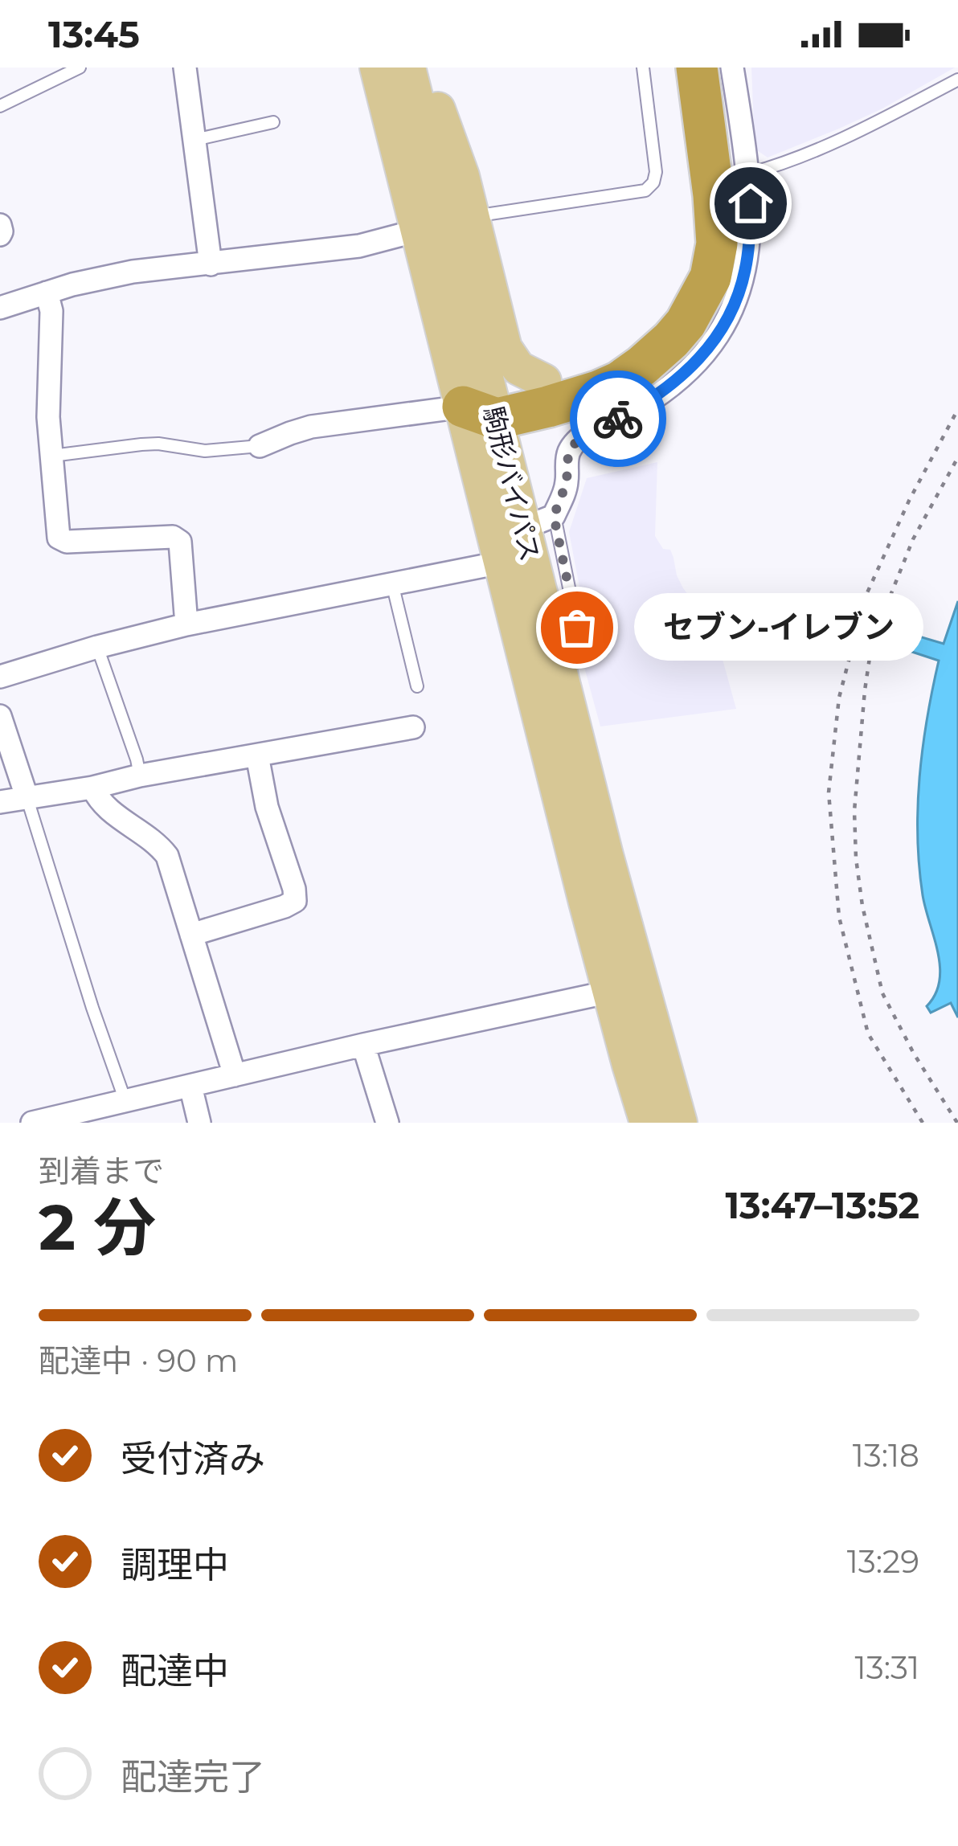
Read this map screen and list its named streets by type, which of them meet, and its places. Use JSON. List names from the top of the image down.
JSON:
{
  "streets": {
    "main road": ["駒形バイパス"]
  },
  "places": ["セブン-イレブン"],
  "page": {
    "status": "13:45",
    "bubble": "セブン-イレブン",
    "heading": ["2 分", "到着まで", "13:47–13:52"],
    "bar": "配達中 · 90 m",
    "list": [
      ["受付済み", "13:18"],
      ["調理中", "13:29"],
      ["配達中", "13:31"],
      "配達完了"
    ]
  }
}
